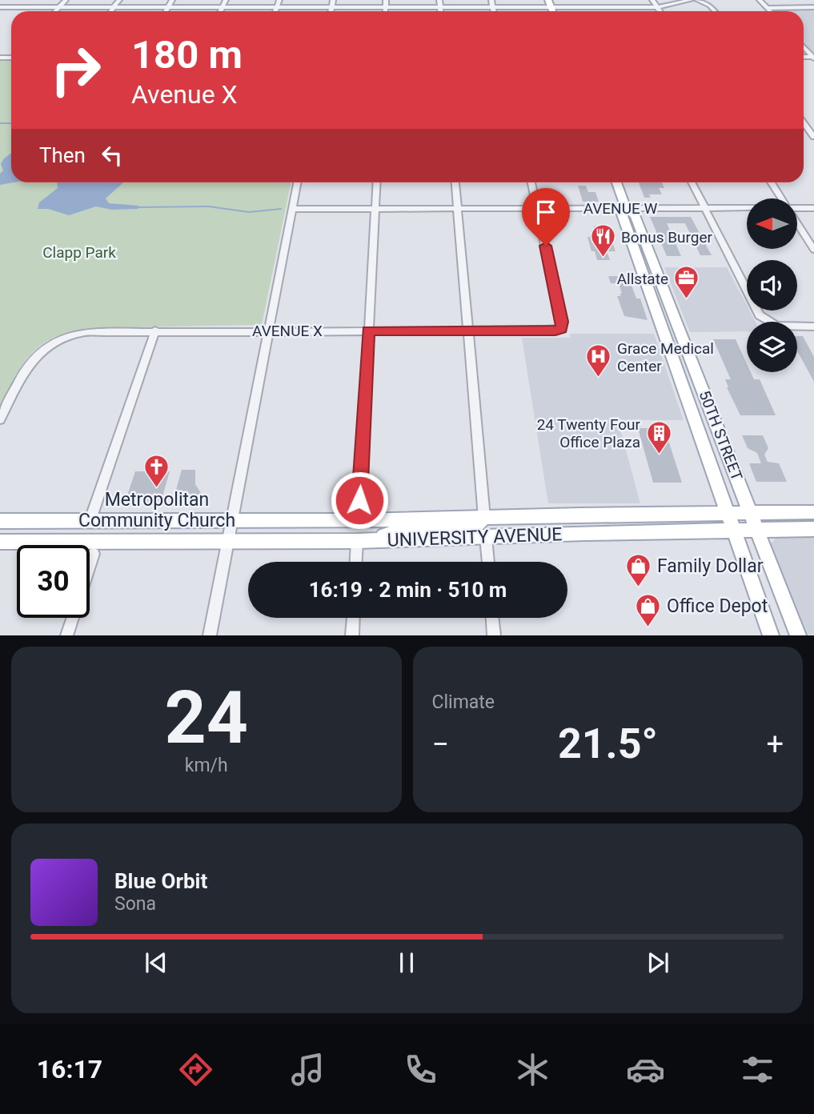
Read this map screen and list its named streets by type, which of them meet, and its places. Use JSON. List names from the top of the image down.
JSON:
{
  "streets": {
    "main road": ["50TH STREET", "UNIVERSITY AVENUE"],
    "street": ["AVENUE W", "AVENUE X"]
  },
  "crossings": [
    ["AVENUE W", "AVENUE X"],
    ["AVENUE W", "50TH STREET"],
    ["50TH STREET", "UNIVERSITY AVENUE"]
  ],
  "parks": ["Clapp Park"],
  "places": {
    "restaurant": ["Bonus Burger"],
    "office": ["Allstate"],
    "hospital": ["Grace Medical Center"],
    "building": ["24 Twenty Four Office Plaza"],
    "church": ["Metropolitan Community Church"],
    "shop": ["Family Dollar", "Office Depot"]
  },
  "north": "left",
  "page": {
    "turn": ["180 m", "Avenue X"],
    "then": "Then",
    "limit": "30",
    "trip": "16:19 · 2 min · 510 m",
    "tile": [
      ["24", "km/h"],
      "Climate"
    ],
    "heat": ["−", "21.5°", "+"],
    "song": ["Blue Orbit", "Sona"],
    "tabs": "16:17"
  }
}
